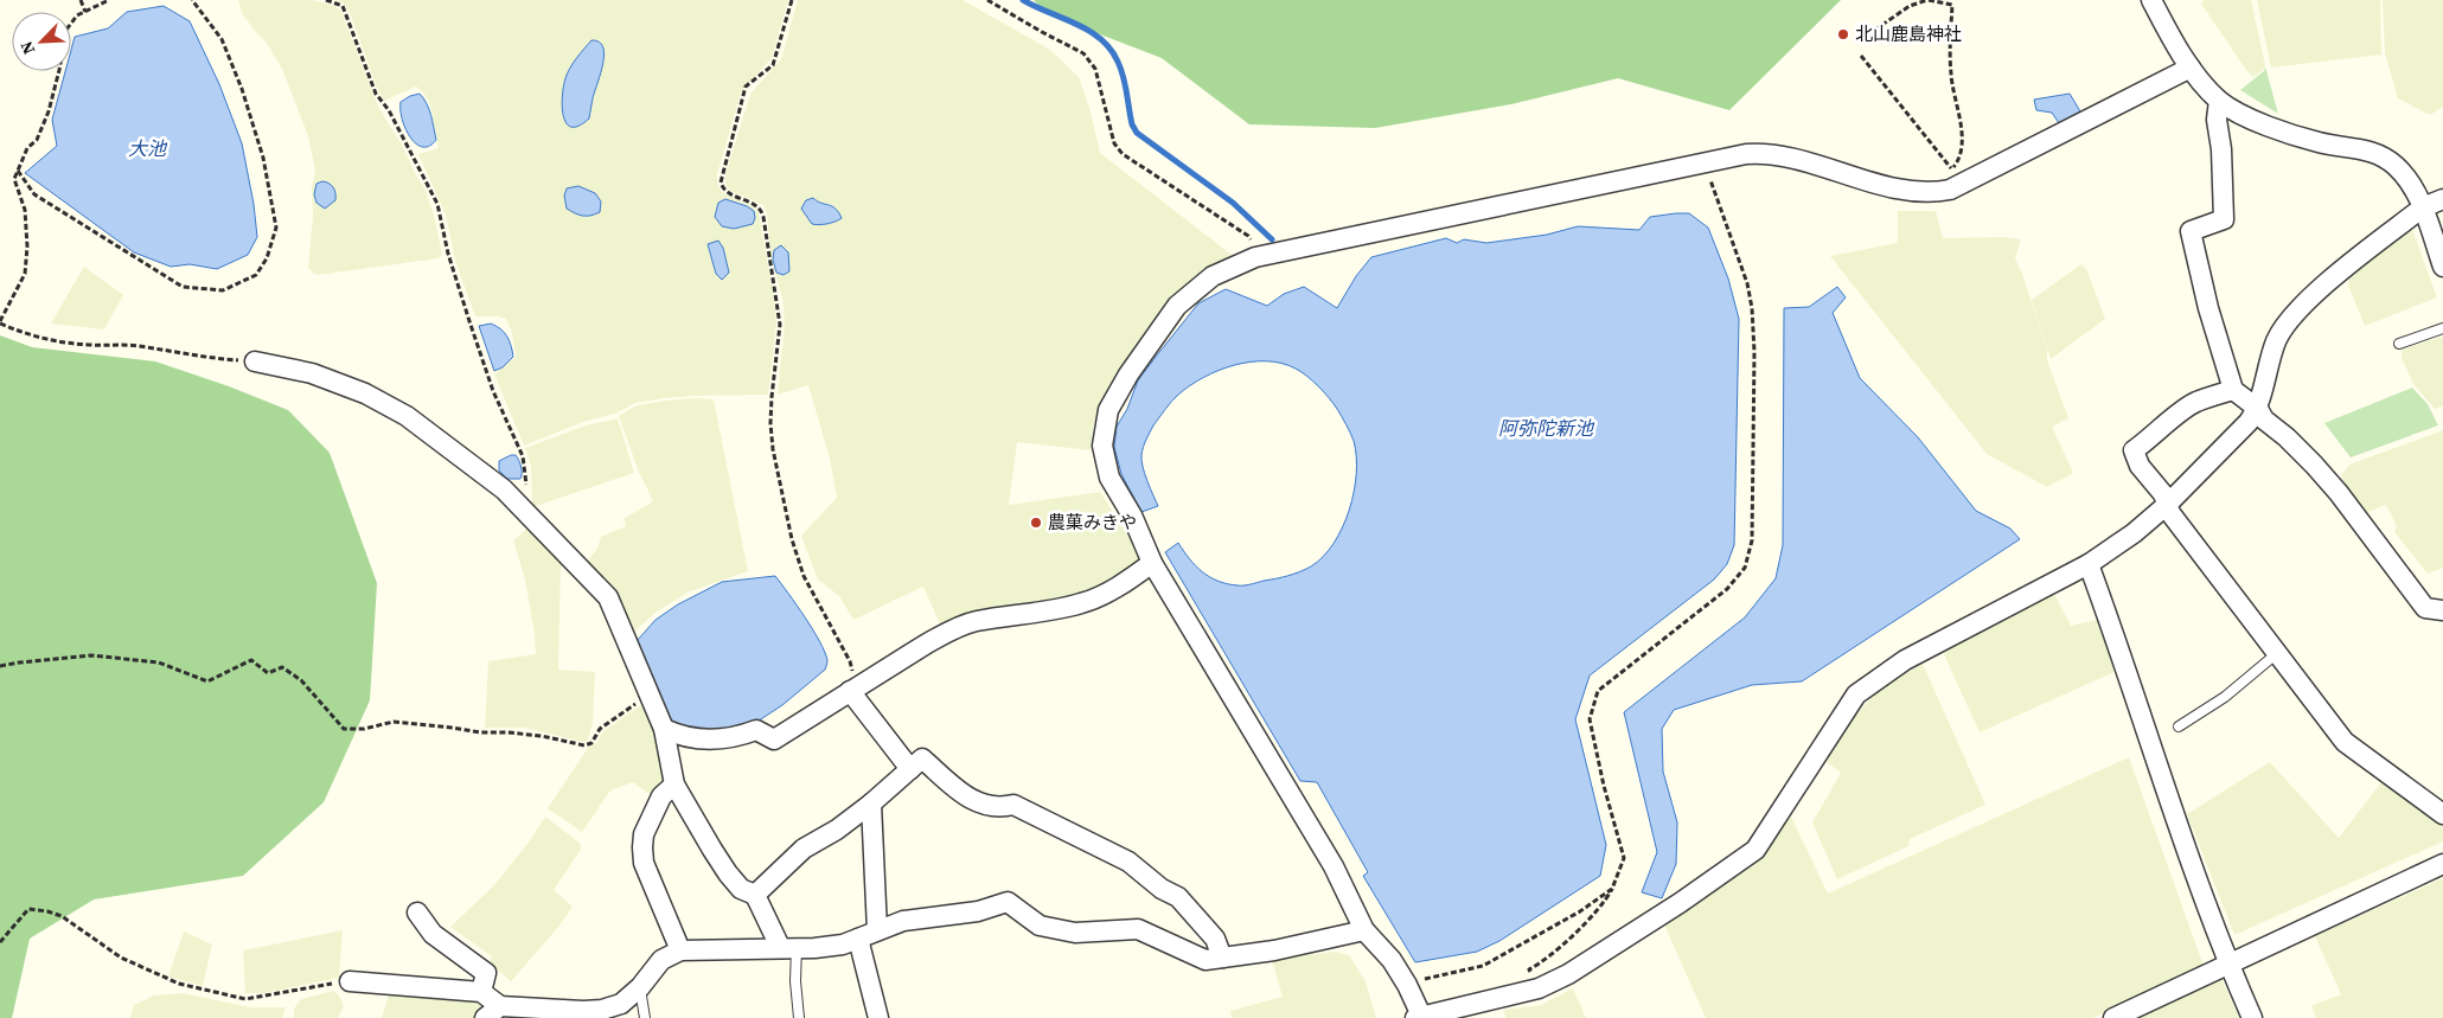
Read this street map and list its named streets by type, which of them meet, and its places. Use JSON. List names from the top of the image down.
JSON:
{
  "water": ["大池", "阿弥陀新池"],
  "places": ["北山鹿島神社", "農菓みきや"],
  "north": "bottom left"
}
